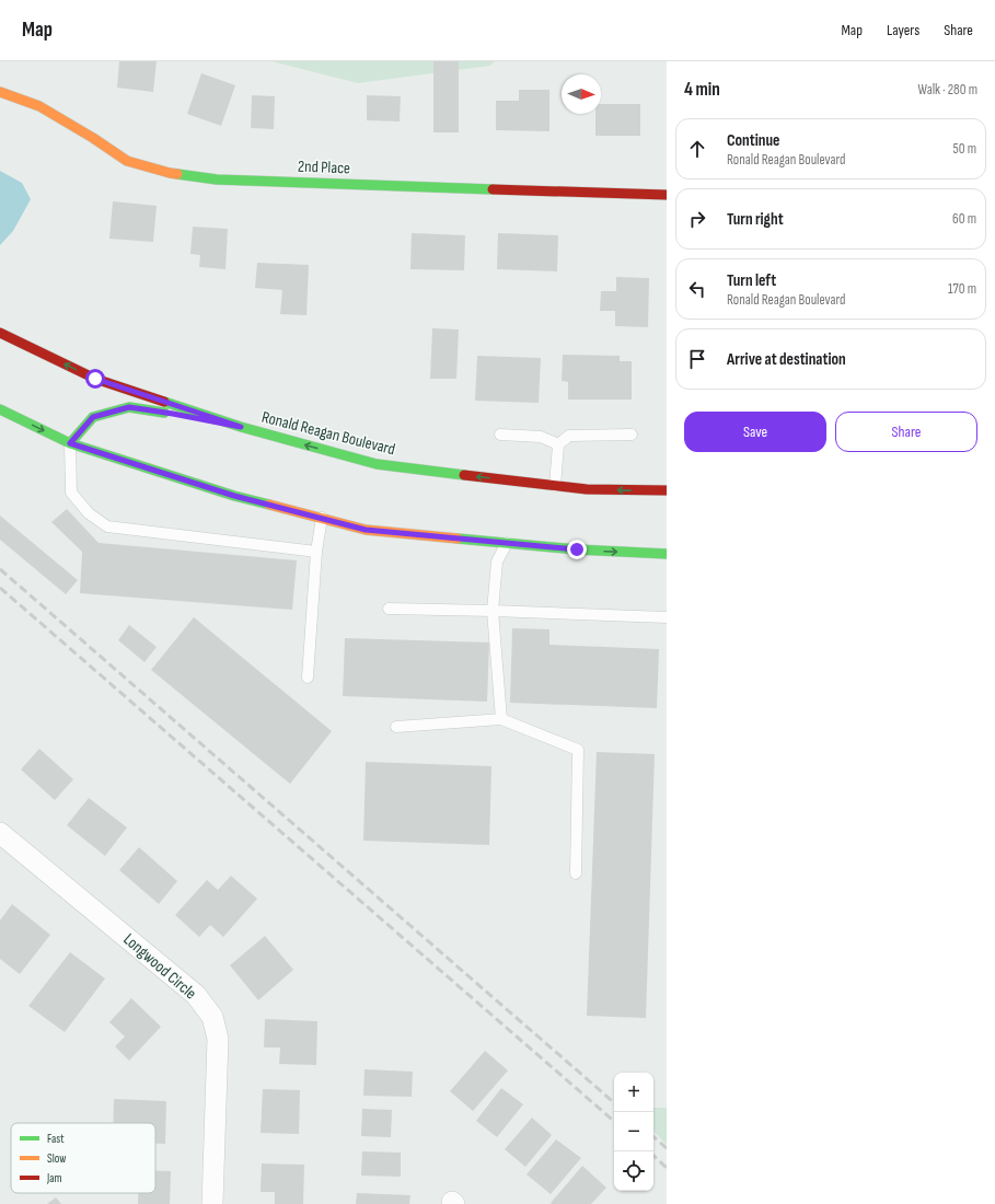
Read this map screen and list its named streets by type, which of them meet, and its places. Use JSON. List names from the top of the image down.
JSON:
{
  "streets": {
    "main road": ["2nd Place", "Ronald Reagan Boulevard"],
    "street": ["Longwood Circle"]
  },
  "legend": ["Fast", "Slow", "Jam"],
  "north": "right",
  "page": {
    "header": "Map",
    "nav": ["Map", "Layers", "Share"],
    "heading": ["4 min", "Walk · 280 m"],
    "list": [
      ["Continue", "Ronald Reagan Boulevard", "50 m"],
      ["Turn right", "60 m"],
      ["Turn left", "Ronald Reagan Boulevard", "170 m"],
      "Arrive at destination"
    ],
    "buttons": ["Save", "Share"],
    "map_buttons": ["+", "−"]
  }
}
